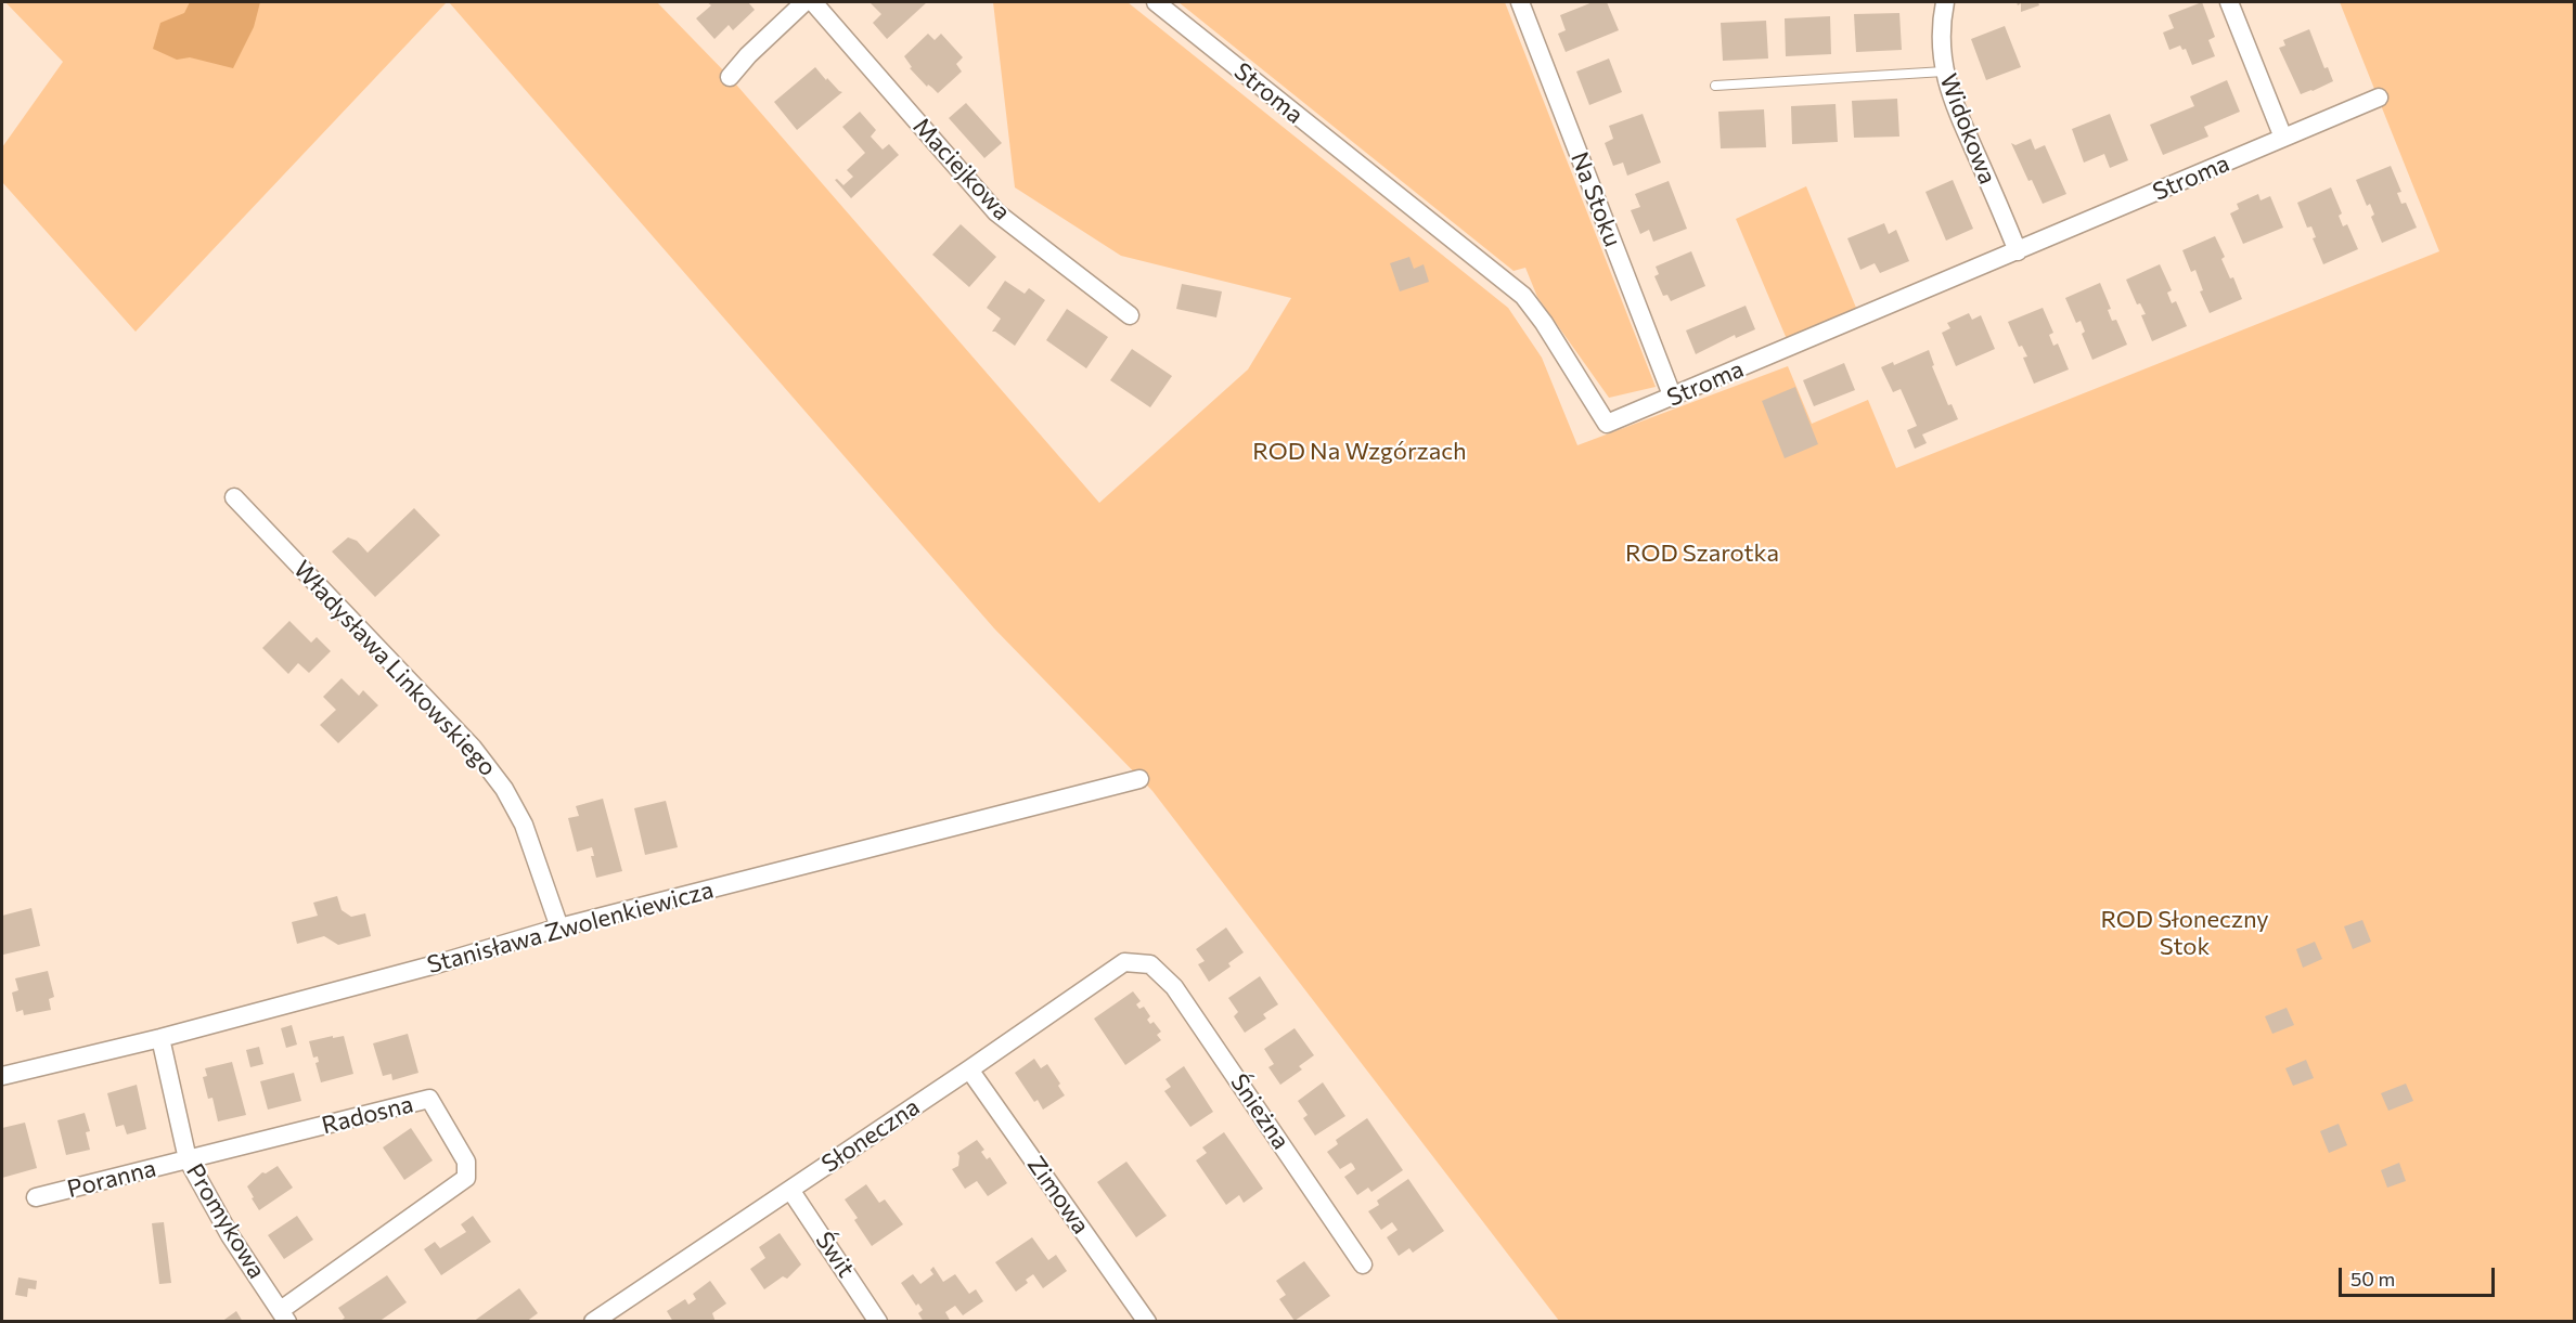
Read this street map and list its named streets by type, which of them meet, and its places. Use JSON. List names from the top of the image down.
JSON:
{
  "streets": {
    "street": [
      "Stroma",
      "Widokowa",
      "Maciejkowa",
      "Na Stoku",
      "Władysława Linkowskiego",
      "Stanisława Zwolenkiewicza",
      "Śnieżna",
      "Radosna",
      "Słoneczna",
      "Poranna",
      "Zimowa",
      "Promykowa",
      "Świt"
    ]
  },
  "crossings": [
    ["Stroma", "Widokowa"],
    ["Stroma", "Na Stoku"],
    ["Władysława Linkowskiego", "Stanisława Zwolenkiewicza"],
    ["Stanisława Zwolenkiewicza", "Promykowa"],
    ["Śnieżna", "Słoneczna"],
    ["Radosna", "Poranna"],
    ["Radosna", "Promykowa"],
    ["Słoneczna", "Zimowa"],
    ["Słoneczna", "Świt"],
    ["Poranna", "Promykowa"]
  ],
  "parks": ["ROD Na Wzgórzach", "ROD Szarotka", "ROD Słoneczny Stok"],
  "scale_bar": "50 m"
}
